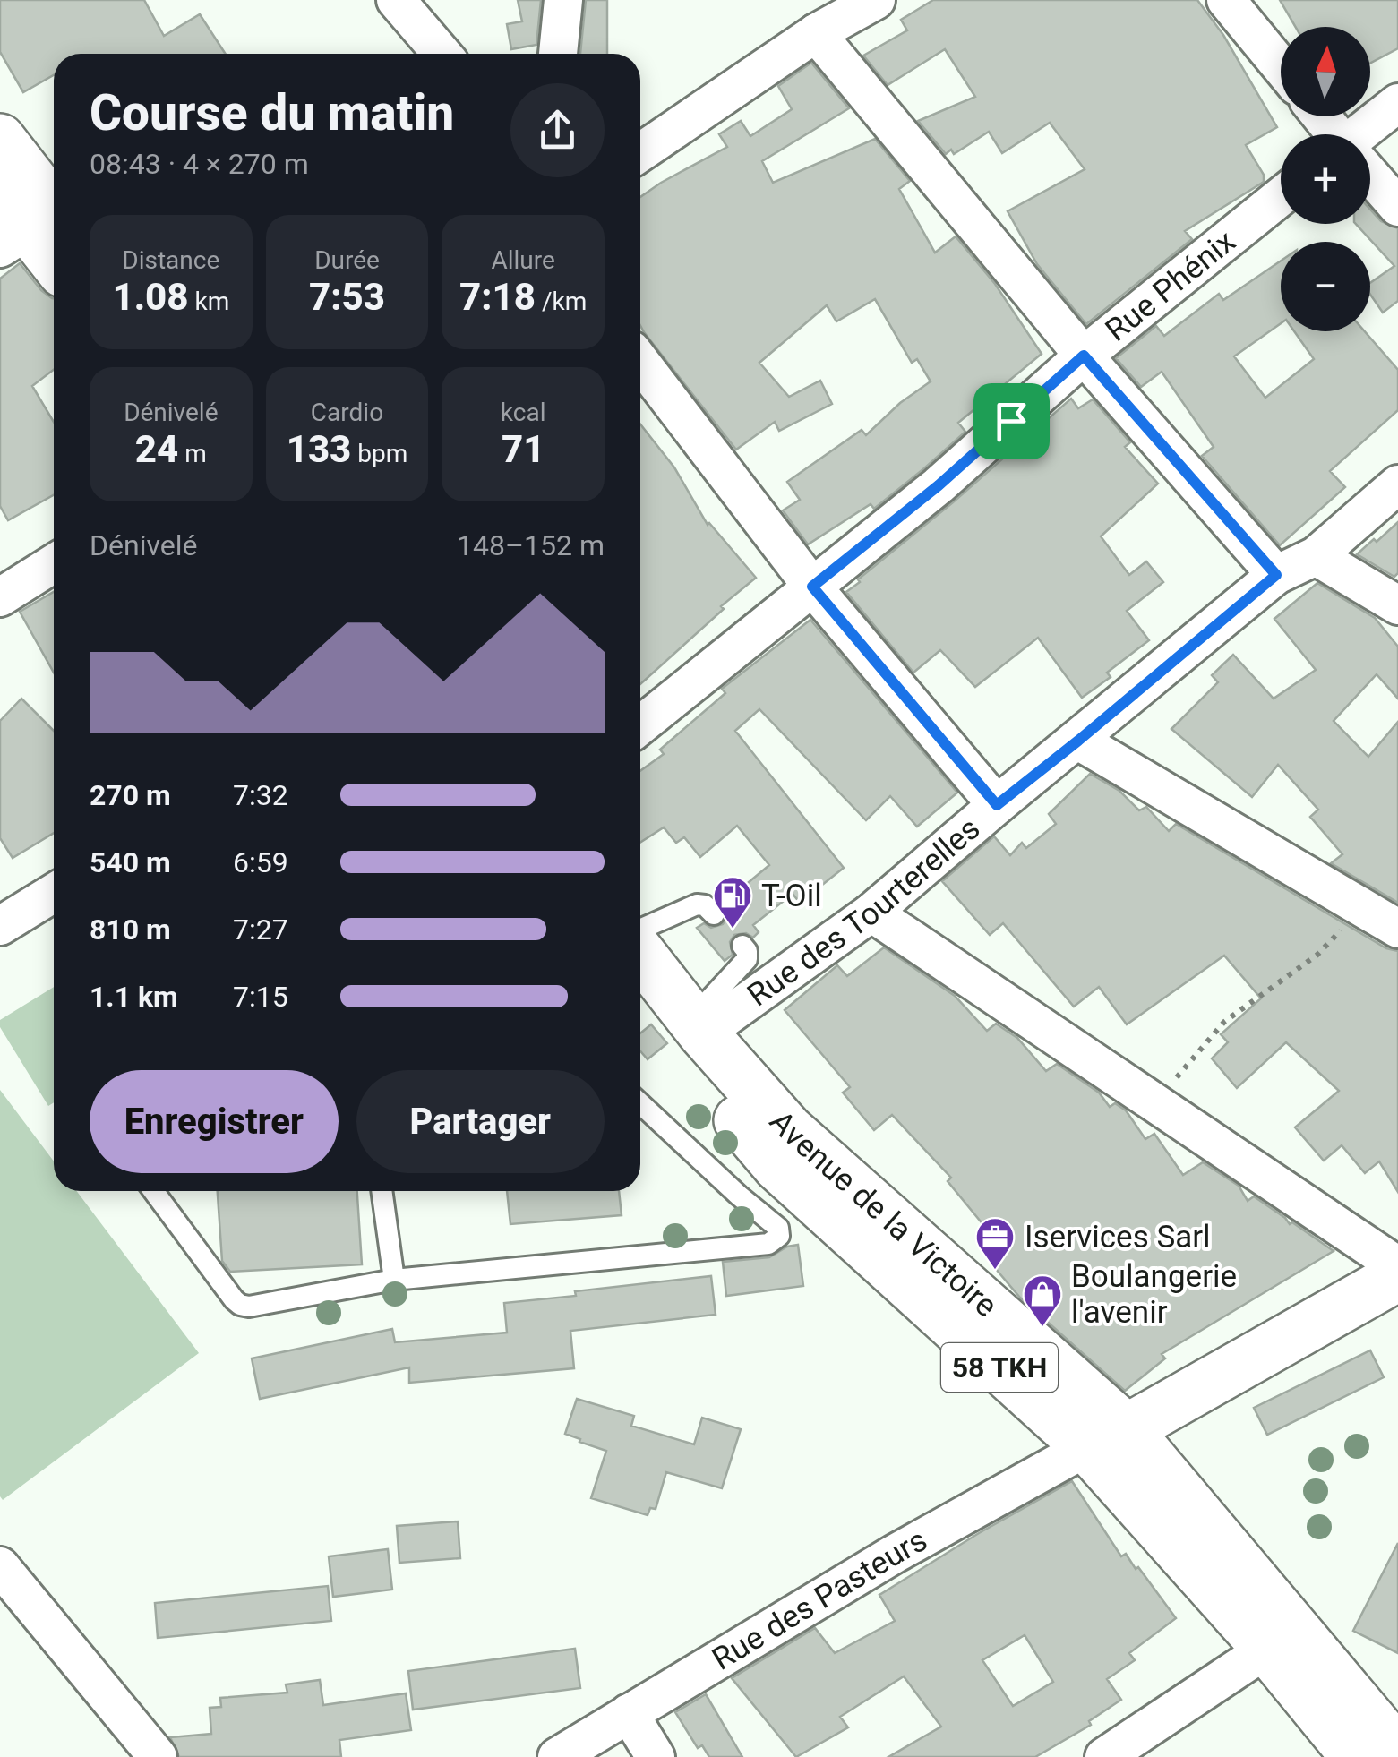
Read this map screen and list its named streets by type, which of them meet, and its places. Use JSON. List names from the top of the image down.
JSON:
{
  "streets": {
    "main road": ["Avenue de la Victoire", "58 TKH"],
    "street": ["Rue Phénix", "Rue des Tourterelles", "Rue des Pasteurs"]
  },
  "crossings": [
    ["Rue des Tourterelles", "Avenue de la Victoire"],
    ["Avenue de la Victoire", "Rue des Pasteurs"]
  ],
  "places": {
    "fuel station": ["T-Oil"],
    "office": ["Iservices Sarl"],
    "shop": ["Boulangerie l'avenir"]
  },
  "north": "top",
  "page": {
    "map_buttons": ["+", "−"],
    "heading": ["Course du matin", "08:43 · 4 × 270 m"],
    "stats": [
      ["Distance", "1.08 km"],
      ["Durée", "7:53"],
      ["Allure", "7:18 /km"],
      ["Dénivelé", "24 m"],
      ["Cardio", "133 bpm"],
      ["kcal", "71"]
    ],
    "chart": ["Dénivelé", "148–152 m"],
    "list": [
      {
        "name": "270 m",
        "note": "7:32"
      },
      {
        "name": "540 m",
        "note": "6:59"
      },
      {
        "name": "810 m",
        "note": "7:27"
      },
      {
        "name": "1.1 km",
        "note": "7:15"
      }
    ],
    "buttons": ["Enregistrer", "Partager"]
  }
}
